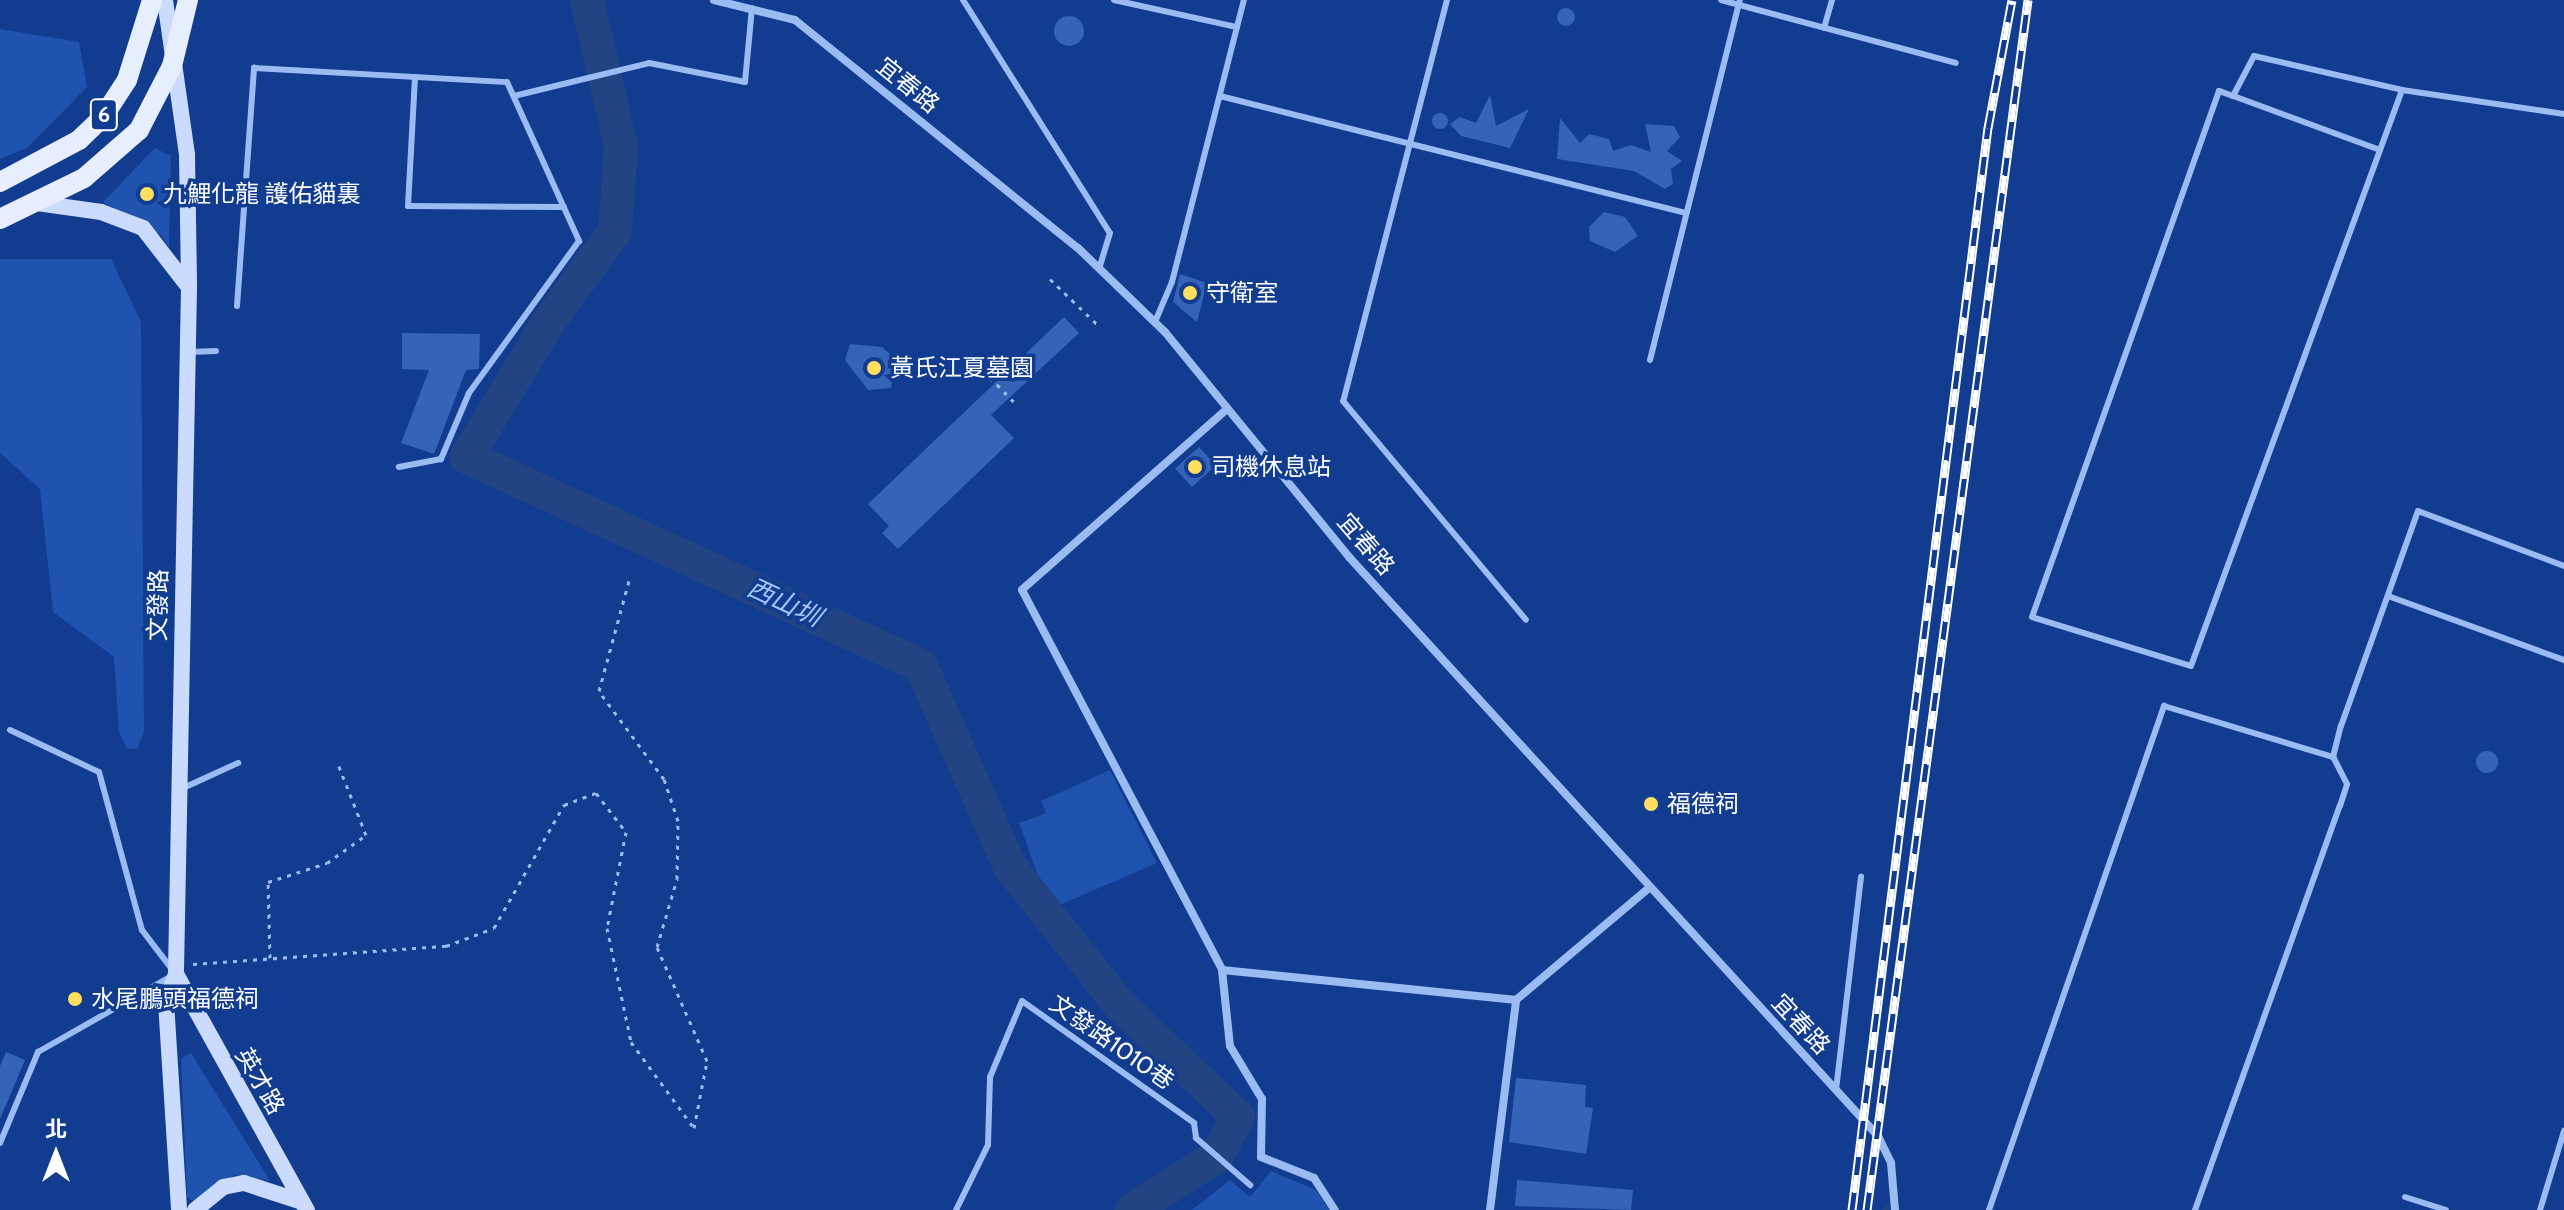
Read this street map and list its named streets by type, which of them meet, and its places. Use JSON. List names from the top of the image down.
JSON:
{
  "streets": {
    "main road": ["6"],
    "street": ["宜春路", "文發路", "英才路"],
    "lane": ["文發路1010巷"]
  },
  "crossings": [
    ["6", "文發路"],
    ["文發路", "英才路"]
  ],
  "water": ["西山圳"],
  "places": [
    "九鯉化龍 護佑貓裏",
    "守衛室",
    "黃氏江夏墓園",
    "司機休息站",
    "福德祠",
    "水尾鵬頭福德祠"
  ],
  "north": "top"
}
